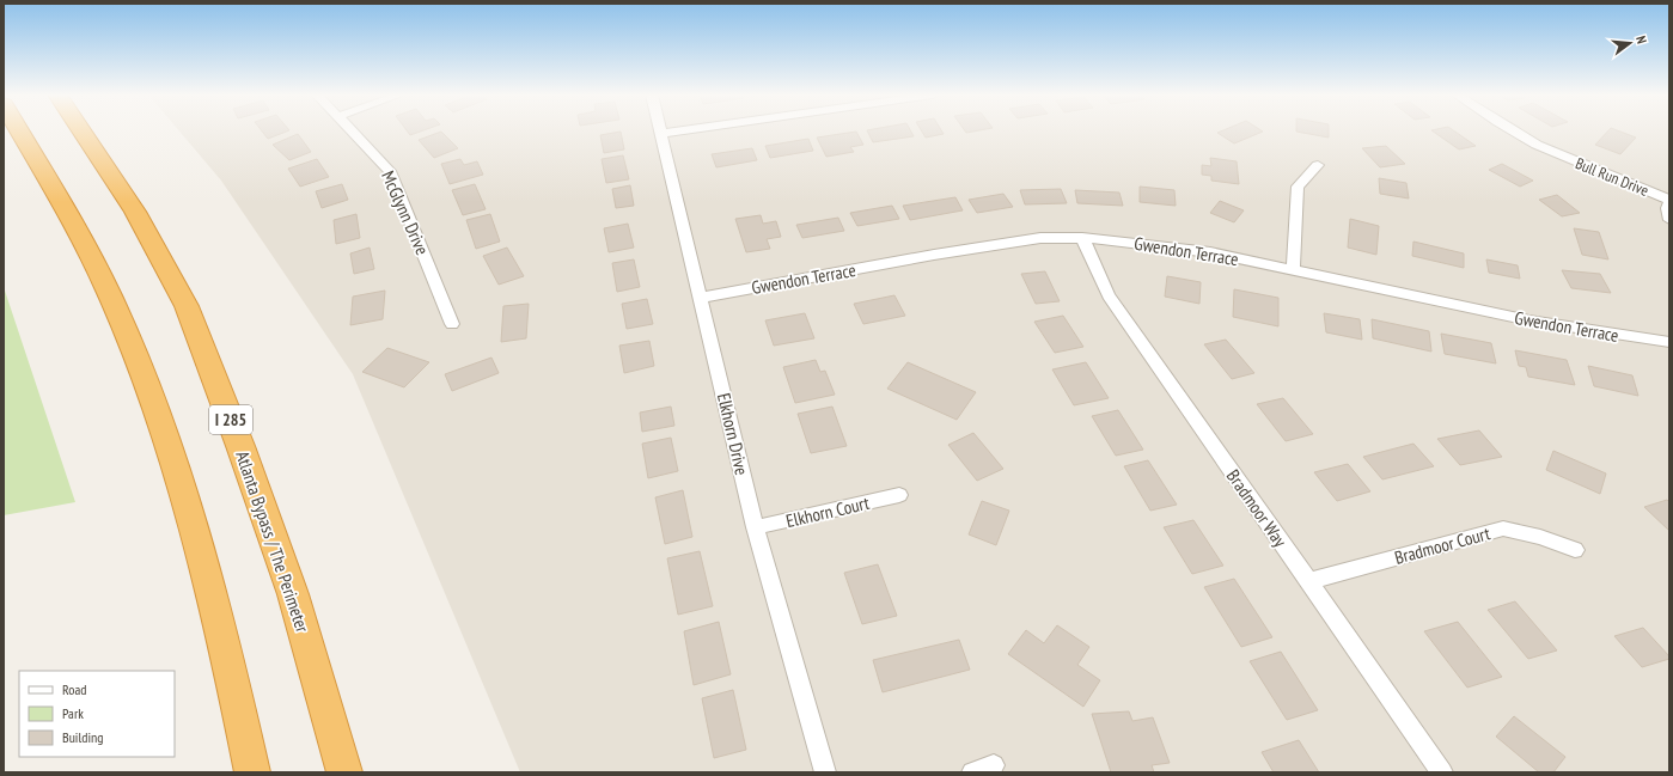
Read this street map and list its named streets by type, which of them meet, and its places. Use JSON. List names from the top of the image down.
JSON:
{
  "streets": {
    "highway": ["I 285", "Atlanta Bypass / The Perimeter"],
    "street": [
      "Bull Run Drive",
      "McGlynn Drive",
      "Gwendon Terrace",
      "Elkhorn Drive",
      "Bradmoor Way",
      "Elkhorn Court",
      "Bradmoor Court"
    ]
  },
  "crossings": [
    ["Gwendon Terrace", "Elkhorn Drive"],
    ["Gwendon Terrace", "Bradmoor Way"],
    ["Elkhorn Drive", "Elkhorn Court"],
    ["Bradmoor Way", "Bradmoor Court"]
  ],
  "legend": ["Road", "Park", "Building"],
  "north": "right"
}
